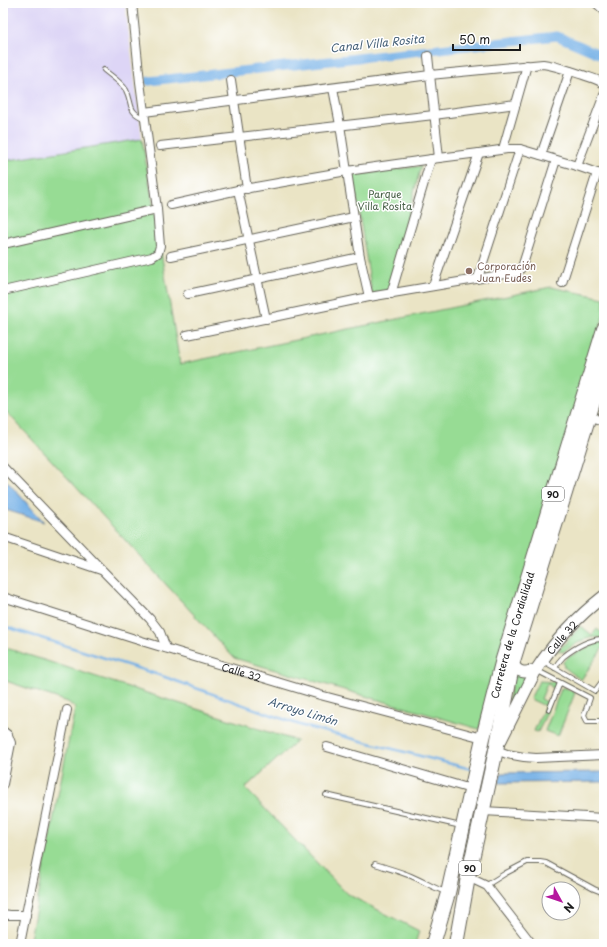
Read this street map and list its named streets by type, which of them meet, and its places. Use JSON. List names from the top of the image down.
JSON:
{
  "streets": {
    "highway": ["90", "Carretera de la Cordialidad"],
    "street": ["Calle 32"]
  },
  "crossings": [
    ["Carretera de la Cordialidad", "Calle 32"]
  ],
  "water": ["Canal Villa Rosita", "Arroyo Limón"],
  "parks": ["Parque Villa Rosita"],
  "places": ["Corporación Juan Eudes"],
  "scale_bar": "50 m",
  "north": "bottom right"
}
